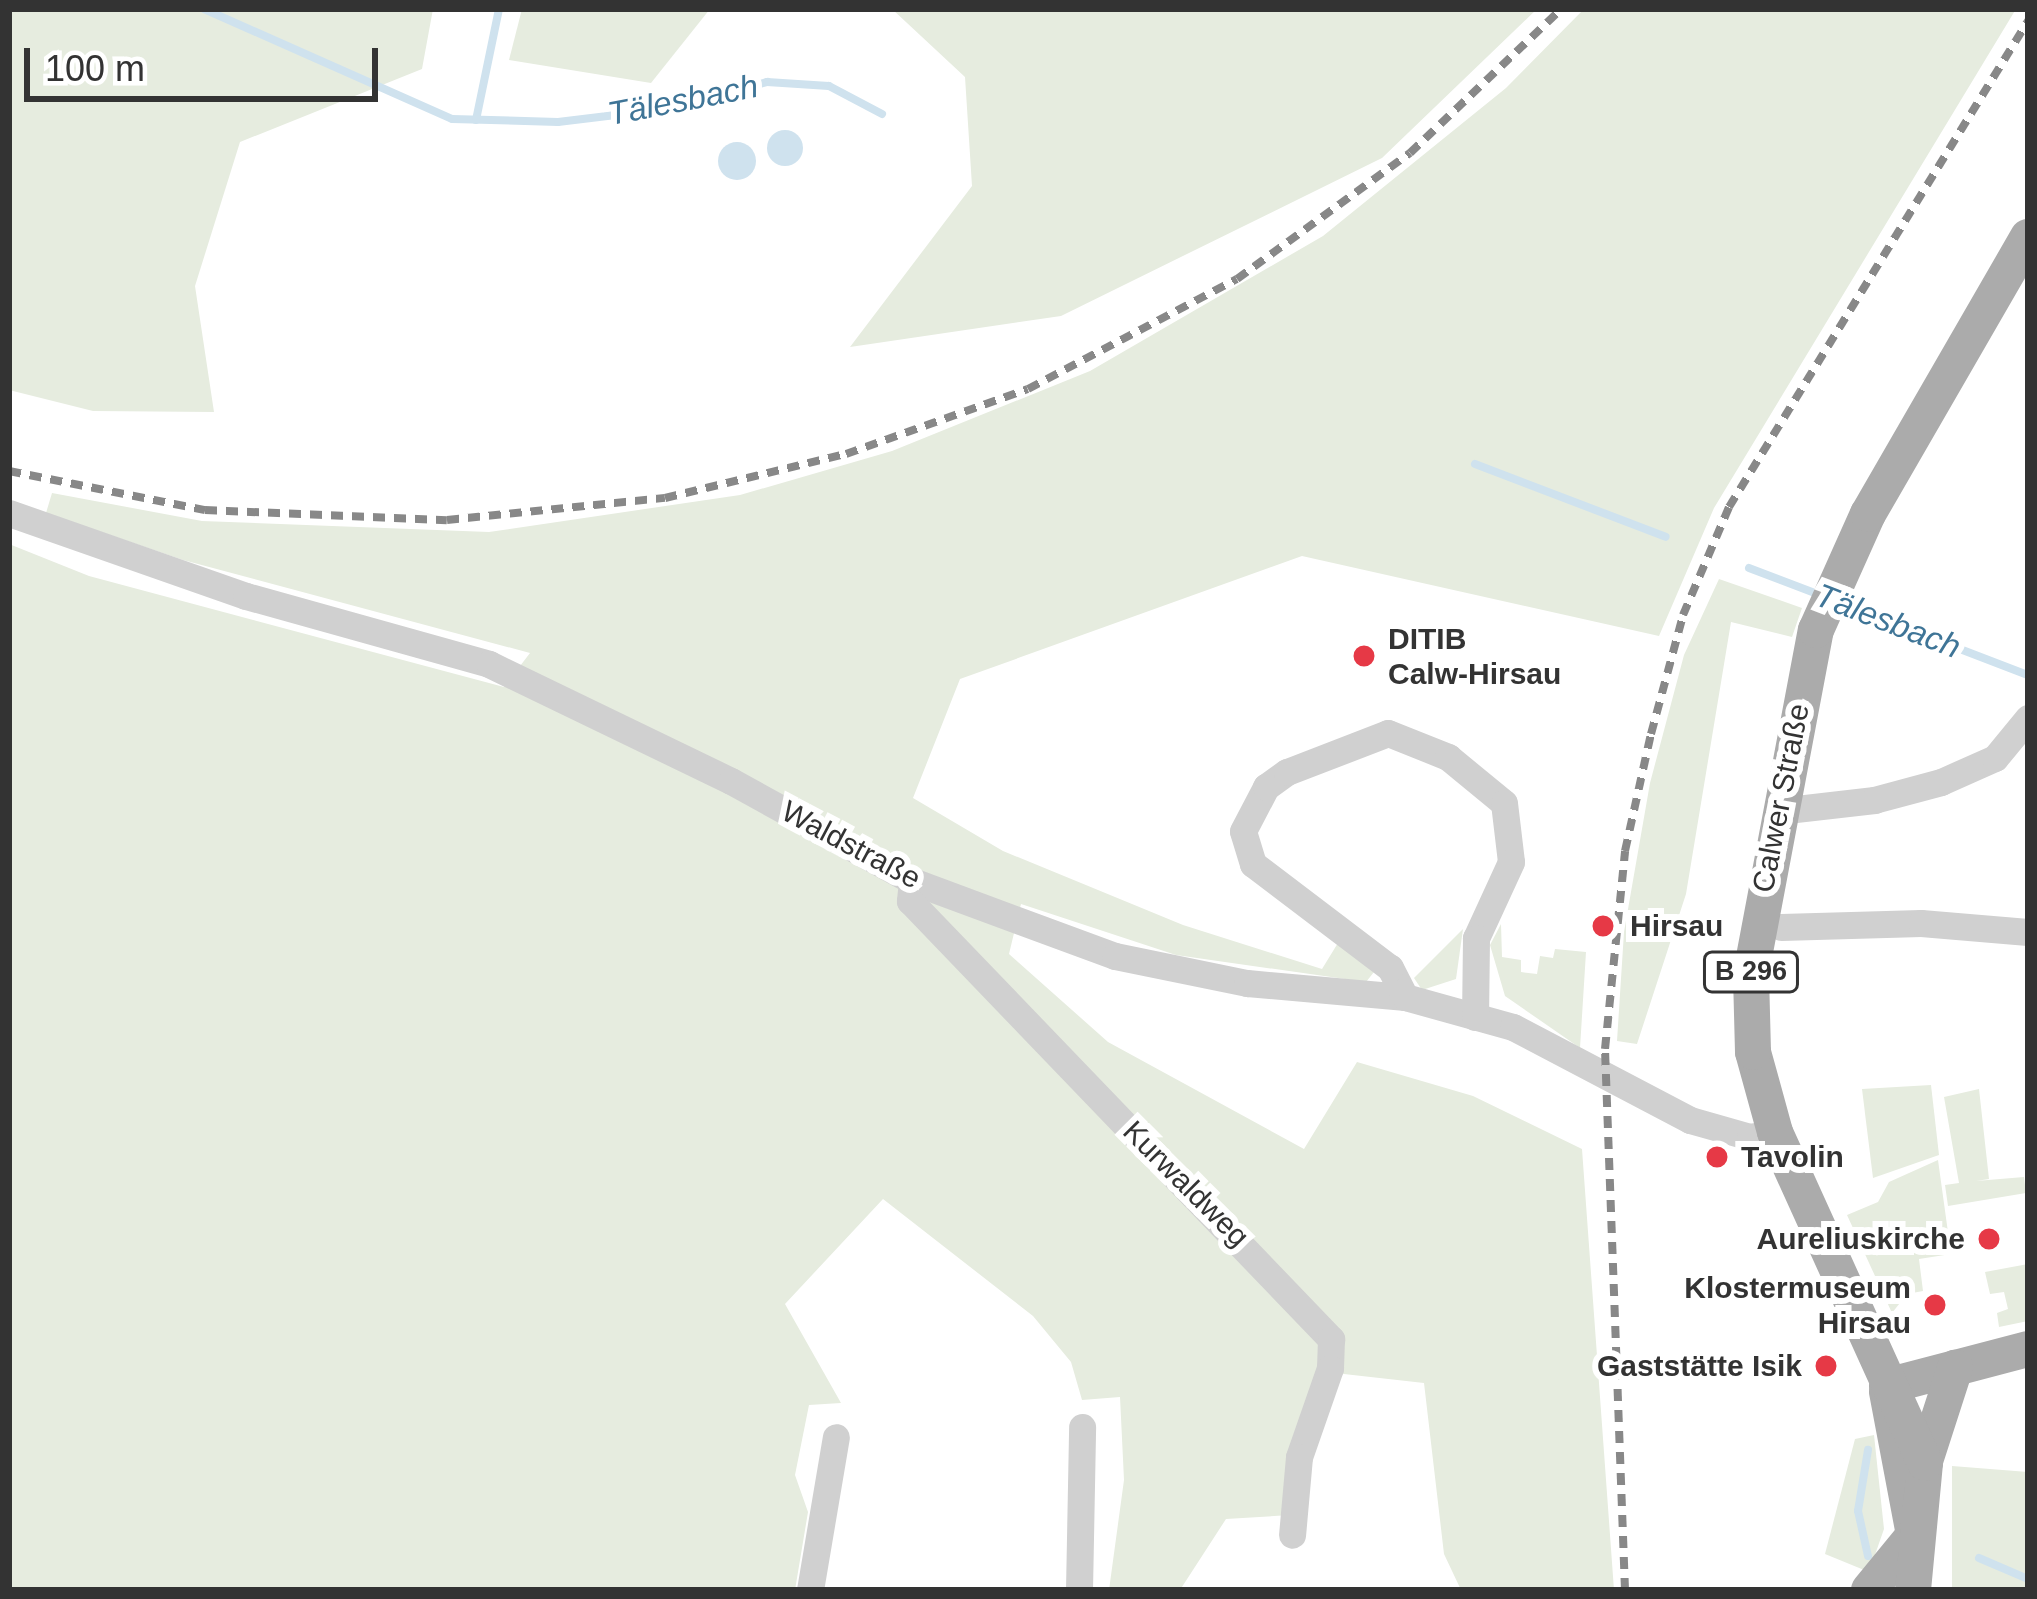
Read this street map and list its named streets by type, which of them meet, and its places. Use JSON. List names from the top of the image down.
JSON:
{
  "streets": {
    "main road": ["Calwer Straße", "B 296"],
    "street": ["Waldstraße", "Kurwaldweg"]
  },
  "crossings": [
    ["Calwer Straße", "Waldstraße"],
    ["Waldstraße", "Kurwaldweg"]
  ],
  "water": ["Tälesbach"],
  "places": [
    "DITIB Calw-Hirsau",
    "Hirsau",
    "Tavolin",
    "Aureliuskirche",
    "Klostermuseum Hirsau",
    "Gaststätte Isik"
  ],
  "scale_bar": "100 m"
}
